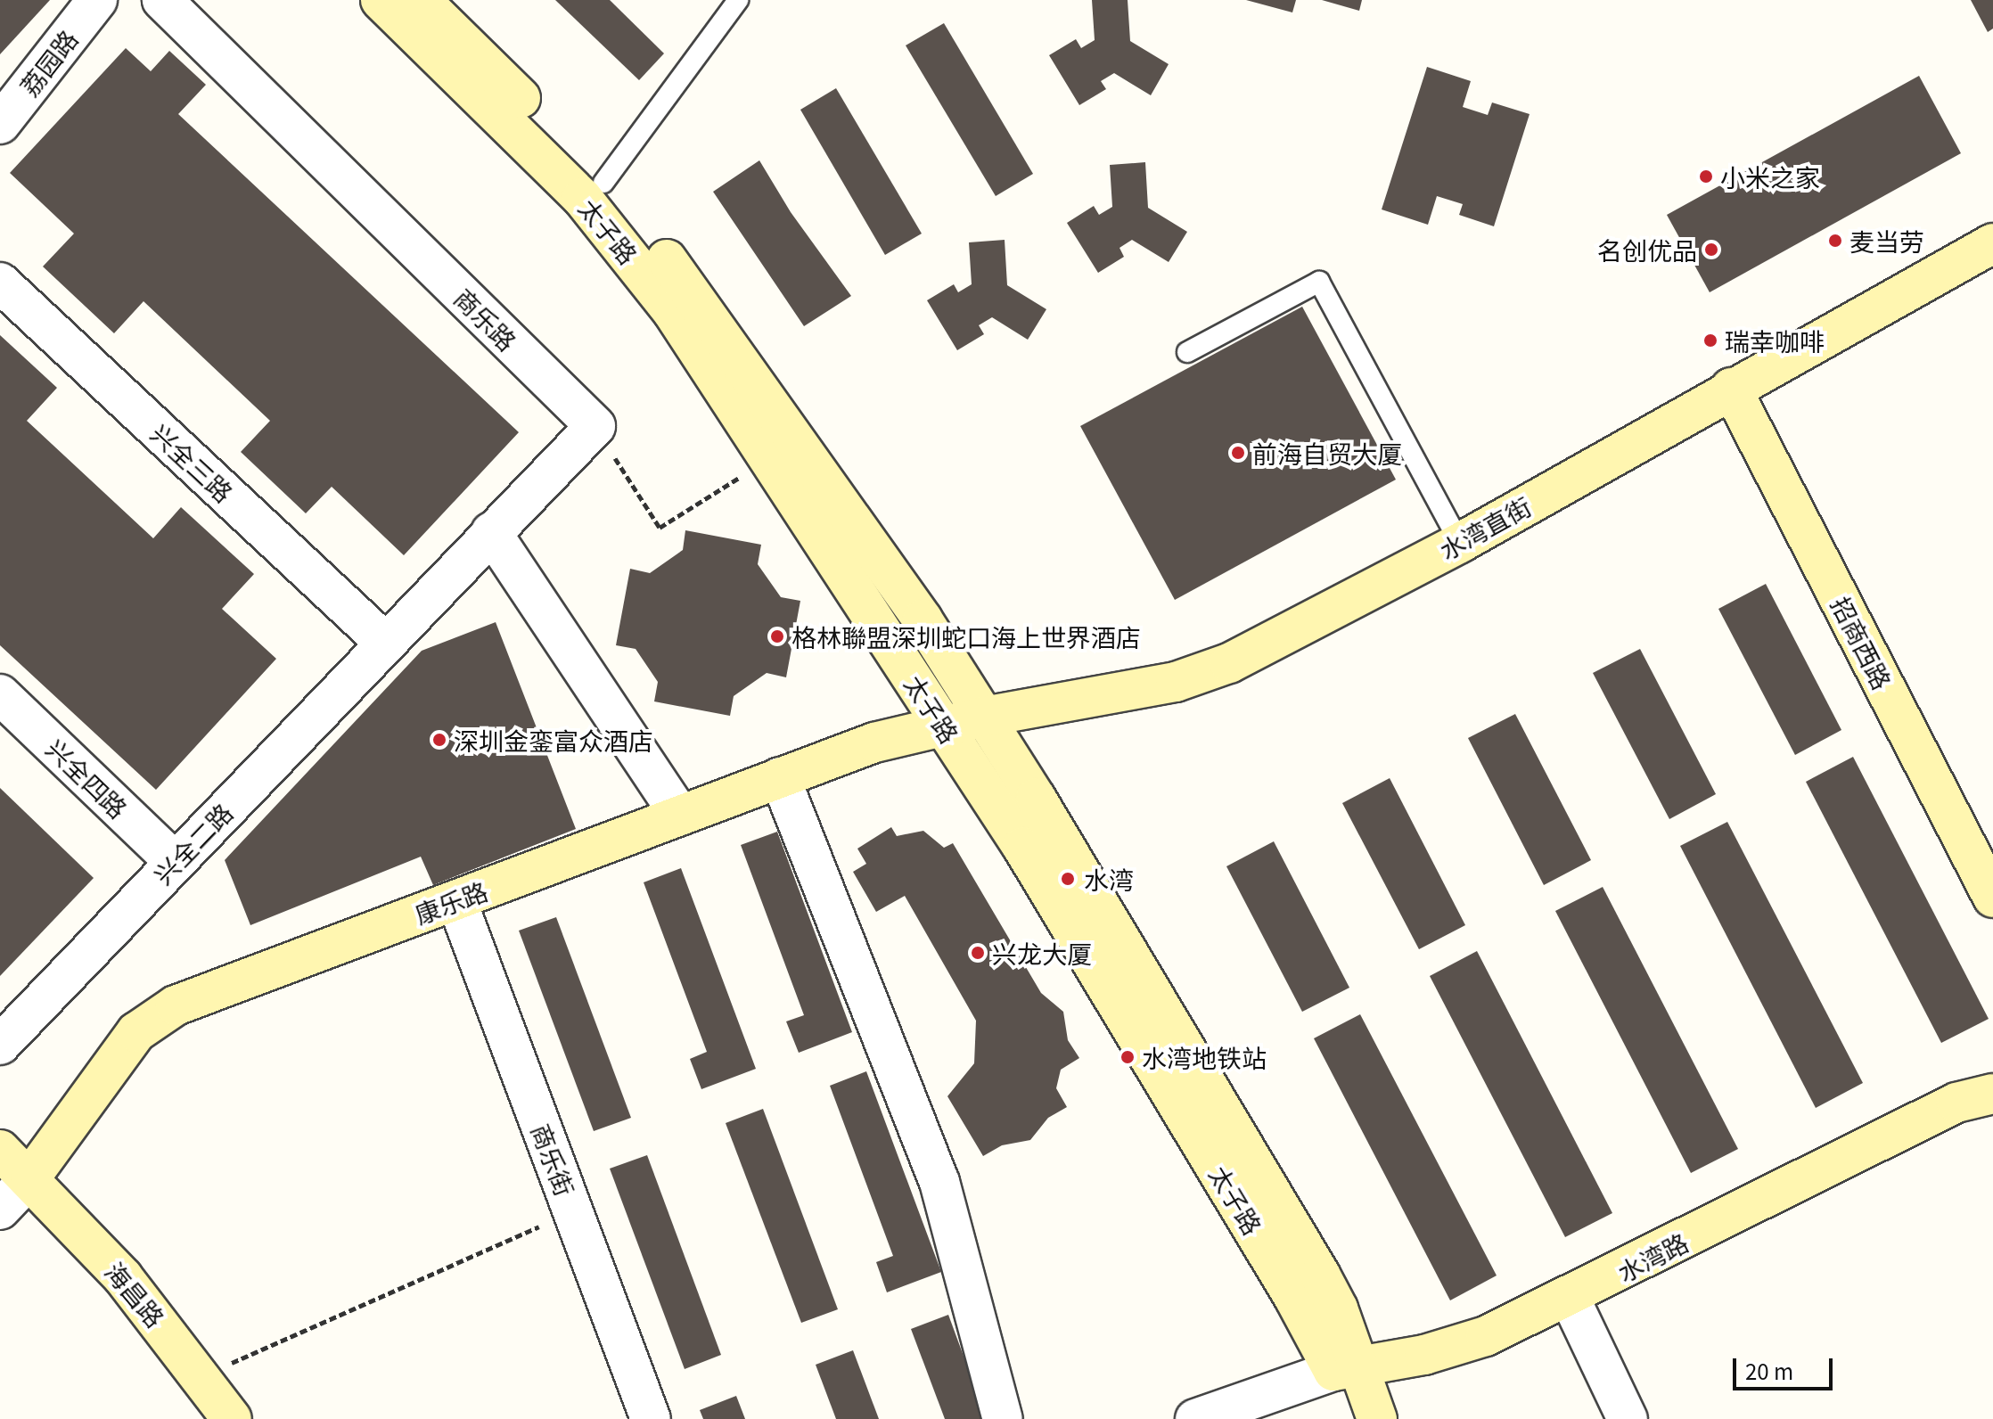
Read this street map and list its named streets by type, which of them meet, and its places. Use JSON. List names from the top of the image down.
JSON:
{
  "streets": {
    "main road": [
      "太子路",
      "水湾直街",
      "招商西路",
      "康乐路",
      "水湾路",
      "海昌路"
    ],
    "street": [
      "荔园路",
      "商乐路",
      "兴全三路",
      "兴全四路",
      "兴全二路",
      "商乐街"
    ]
  },
  "crossings": [
    ["太子路", "水湾直街"],
    ["太子路", "康乐路"],
    ["太子路", "水湾路"],
    ["兴全三路", "兴全二路"],
    ["水湾直街", "招商西路"],
    ["水湾直街", "康乐路"],
    ["兴全四路", "兴全二路"],
    ["康乐路", "商乐街"],
    ["康乐路", "海昌路"]
  ],
  "places": [
    "小米之家",
    "麦当劳",
    "名创优品",
    "瑞幸咖啡",
    "前海自贸大厦",
    "格林聯盟深圳蛇口海上世界酒店",
    "深圳金銮富众酒店",
    "水湾",
    "兴龙大厦",
    "水湾地铁站"
  ],
  "scale_bar": "20 m"
}
